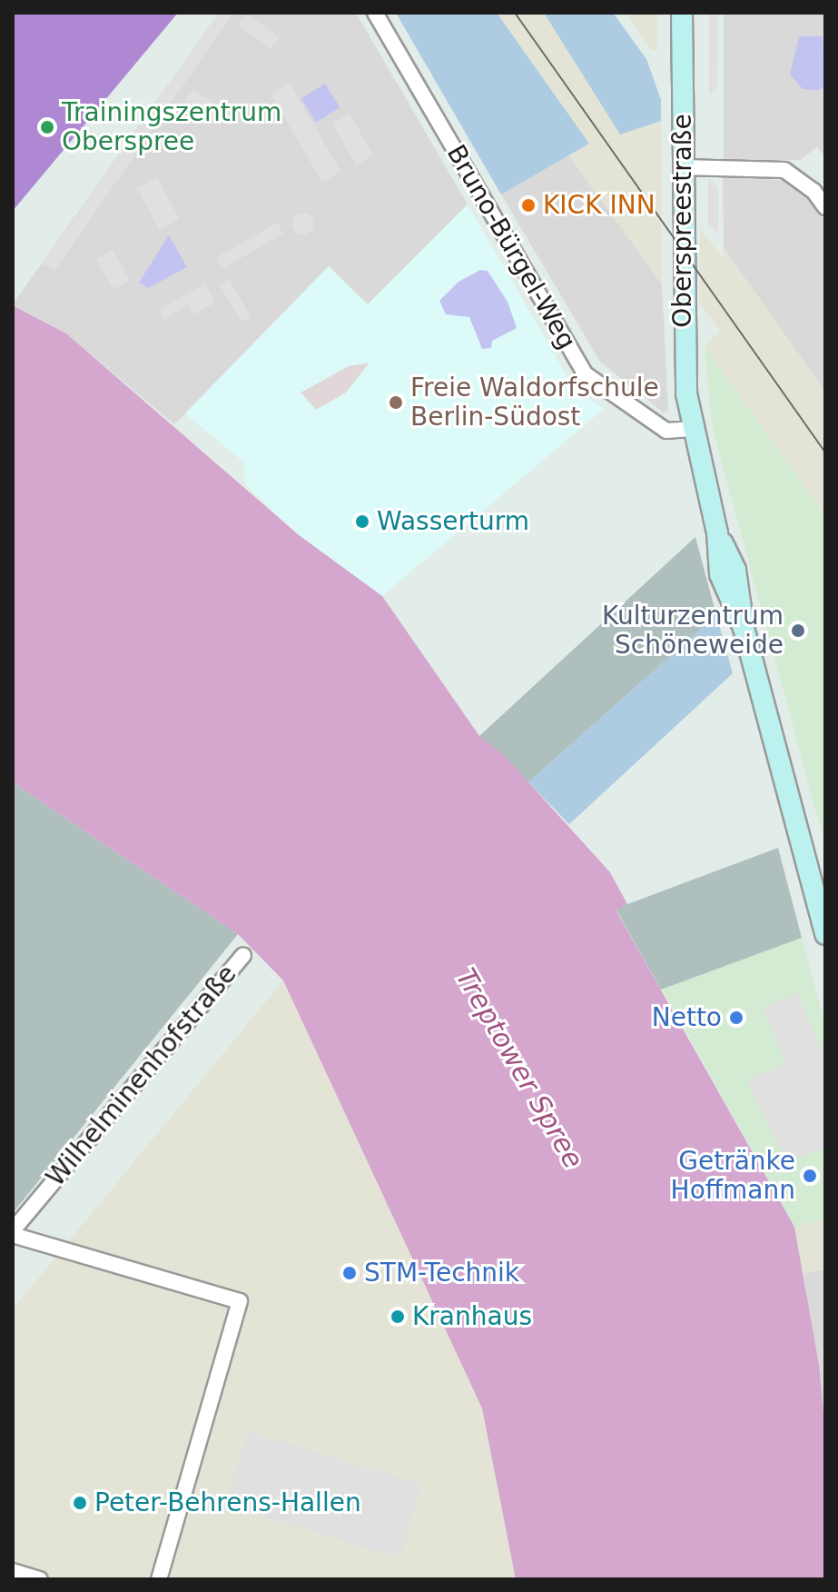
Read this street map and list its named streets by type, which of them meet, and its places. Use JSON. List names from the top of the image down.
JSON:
{
  "streets": {
    "main road": ["Oberspreestraße"],
    "street": ["Bruno-Bürgel-Weg", "Wilhelminenhofstraße"]
  },
  "crossings": [
    ["Oberspreestraße", "Bruno-Bürgel-Weg"]
  ],
  "water": ["Treptower Spree"],
  "places": [
    "Trainingszentrum Oberspree",
    "KICK INN",
    "Freie Waldorfschule Berlin-Südost",
    "Wasserturm",
    "Kulturzentrum Schöneweide",
    "Netto",
    "Getränke Hoffmann",
    "STM-Technik",
    "Kranhaus",
    "Peter-Behrens-Hallen"
  ]
}
